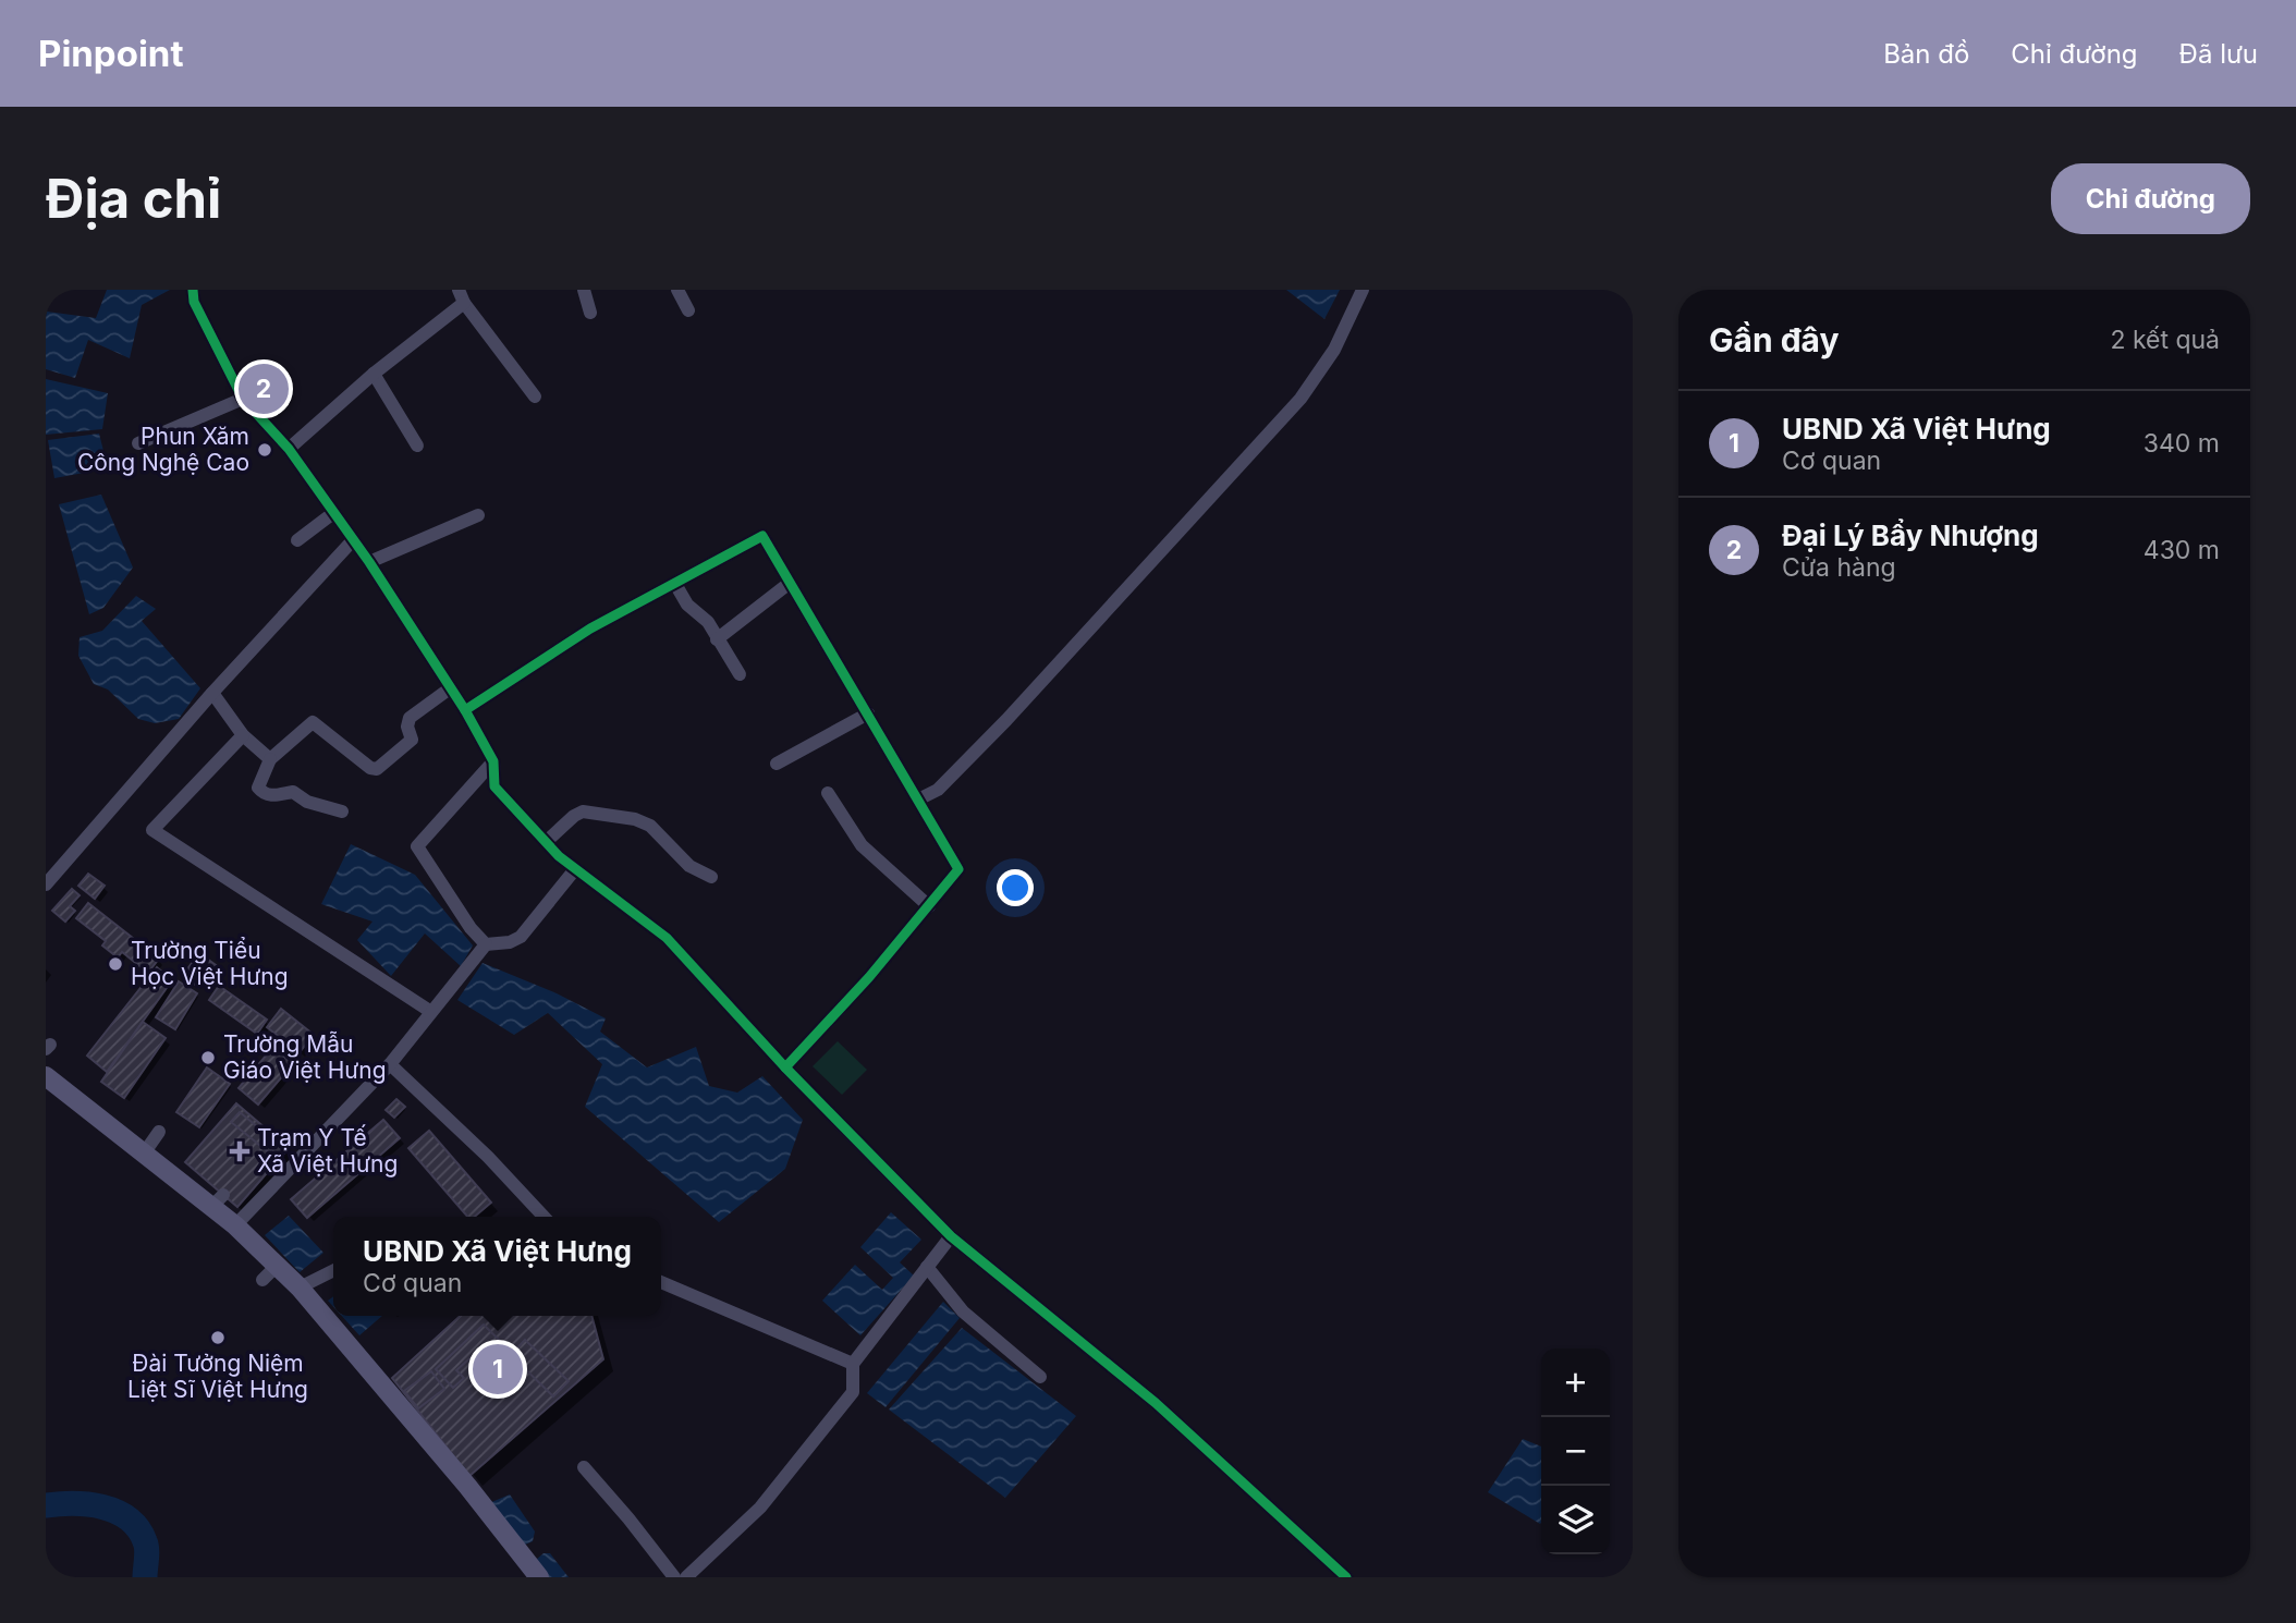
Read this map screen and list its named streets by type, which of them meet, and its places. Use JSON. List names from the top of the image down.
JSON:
{
  "places": {
    "other": [
      "Phun Xăm Công Nghệ Cao",
      "Trường Tiểu Học Việt Hưng",
      "Trường Mẫu Giáo Việt Hưng",
      "Đài Tưởng Niệm Liệt Sĩ Việt Hưng"
    ],
    "health": ["Trạm Y Tế Xã Việt Hưng"]
  },
  "page": {
    "header": "Pinpoint",
    "nav": ["Bản đồ", "Chỉ đường", "Đã lưu"],
    "buttons": "Chỉ đường",
    "title": "Địa chỉ",
    "heading": ["Gần đây", "2 kết quả"],
    "pins": ["2", "1"],
    "list": [
      {
        "mark": "1",
        "name": "UBND Xã Việt Hưng",
        "note": "Cơ quan",
        "value": "340 m"
      },
      {
        "mark": "2",
        "name": "Đại Lý Bẩy Nhượng",
        "note": "Cửa hàng",
        "value": "430 m"
      }
    ],
    "popup": ["UBND Xã Việt Hưng", "Cơ quan"],
    "map_buttons": ["+", "−"]
  }
}
